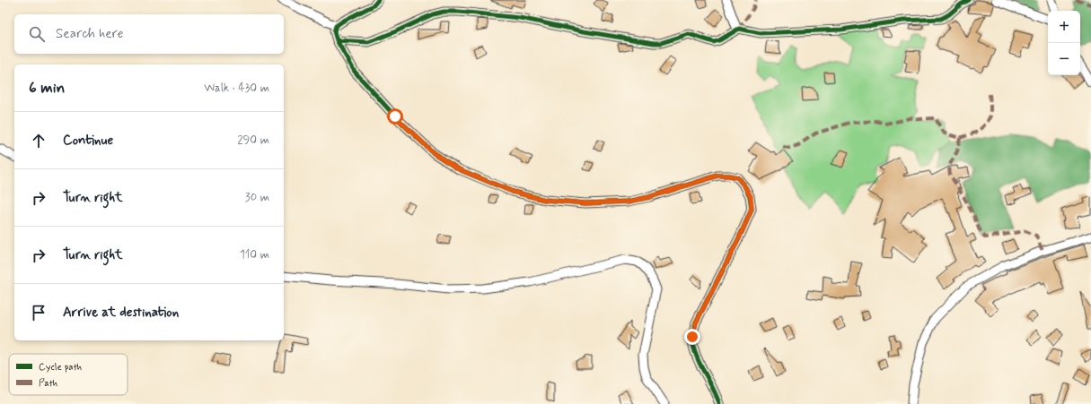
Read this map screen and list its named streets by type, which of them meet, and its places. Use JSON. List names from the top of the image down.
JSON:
{
  "legend": ["Cycle path", "Path"],
  "page": {
    "map_buttons": ["+", "−"],
    "search": "Search here",
    "heading": ["6 min", "Walk · 430 m"],
    "list": [
      ["Continue", "290 m"],
      ["Turn right", "30 m"],
      ["Turn right", "110 m"],
      "Arrive at destination"
    ]
  }
}
